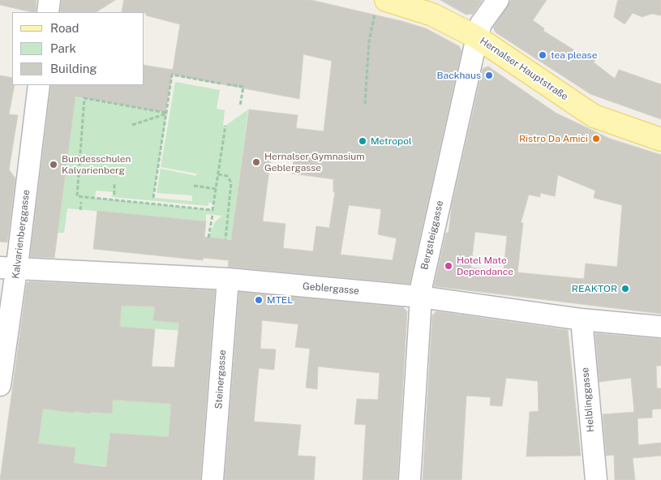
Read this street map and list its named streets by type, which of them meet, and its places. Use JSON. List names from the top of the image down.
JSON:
{
  "streets": {
    "main road": ["Hernalser Hauptstraße"],
    "street": [
      "Kalvarienberggasse",
      "Bergsteiggasse",
      "Geblergasse",
      "Steinergasse",
      "Helblinggasse"
    ]
  },
  "crossings": [
    ["Hernalser Hauptstraße", "Bergsteiggasse"],
    ["Kalvarienberggasse", "Geblergasse"],
    ["Bergsteiggasse", "Geblergasse"],
    ["Geblergasse", "Steinergasse"],
    ["Geblergasse", "Helblinggasse"]
  ],
  "places": [
    "tea please",
    "Backhaus",
    "Ristro Da Amici",
    "Metropol",
    "Hernalser Gymnasium Geblergasse",
    "Bundesschulen Kalvarienberg",
    "Hotel Mate Dependance",
    "REAKTOR",
    "MTEL"
  ],
  "legend": ["Road", "Park", "Building"]
}
